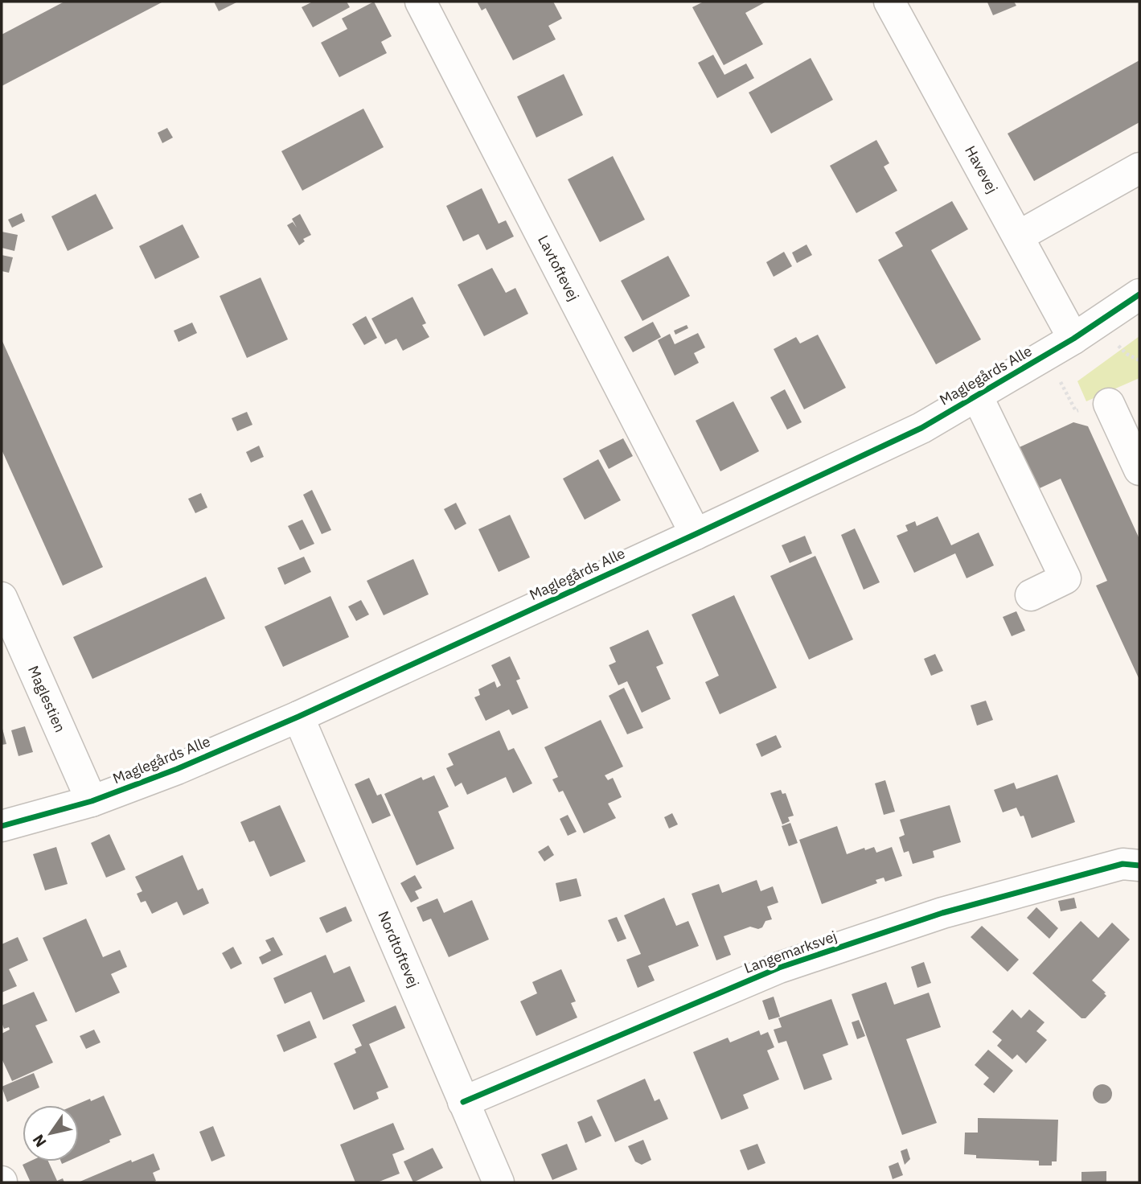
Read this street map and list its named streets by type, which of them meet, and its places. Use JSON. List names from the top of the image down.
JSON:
{
  "streets": {
    "street": [
      "Havevej",
      "Lavtoftevej",
      "Maglegårds Alle",
      "Maglestien",
      "Nordtoftevej",
      "Langemarksvej"
    ]
  },
  "crossings": [
    ["Havevej", "Maglegårds Alle"],
    ["Lavtoftevej", "Maglegårds Alle"],
    ["Maglegårds Alle", "Maglestien"],
    ["Maglegårds Alle", "Nordtoftevej"],
    ["Nordtoftevej", "Langemarksvej"]
  ],
  "north": "bottom left"
}
